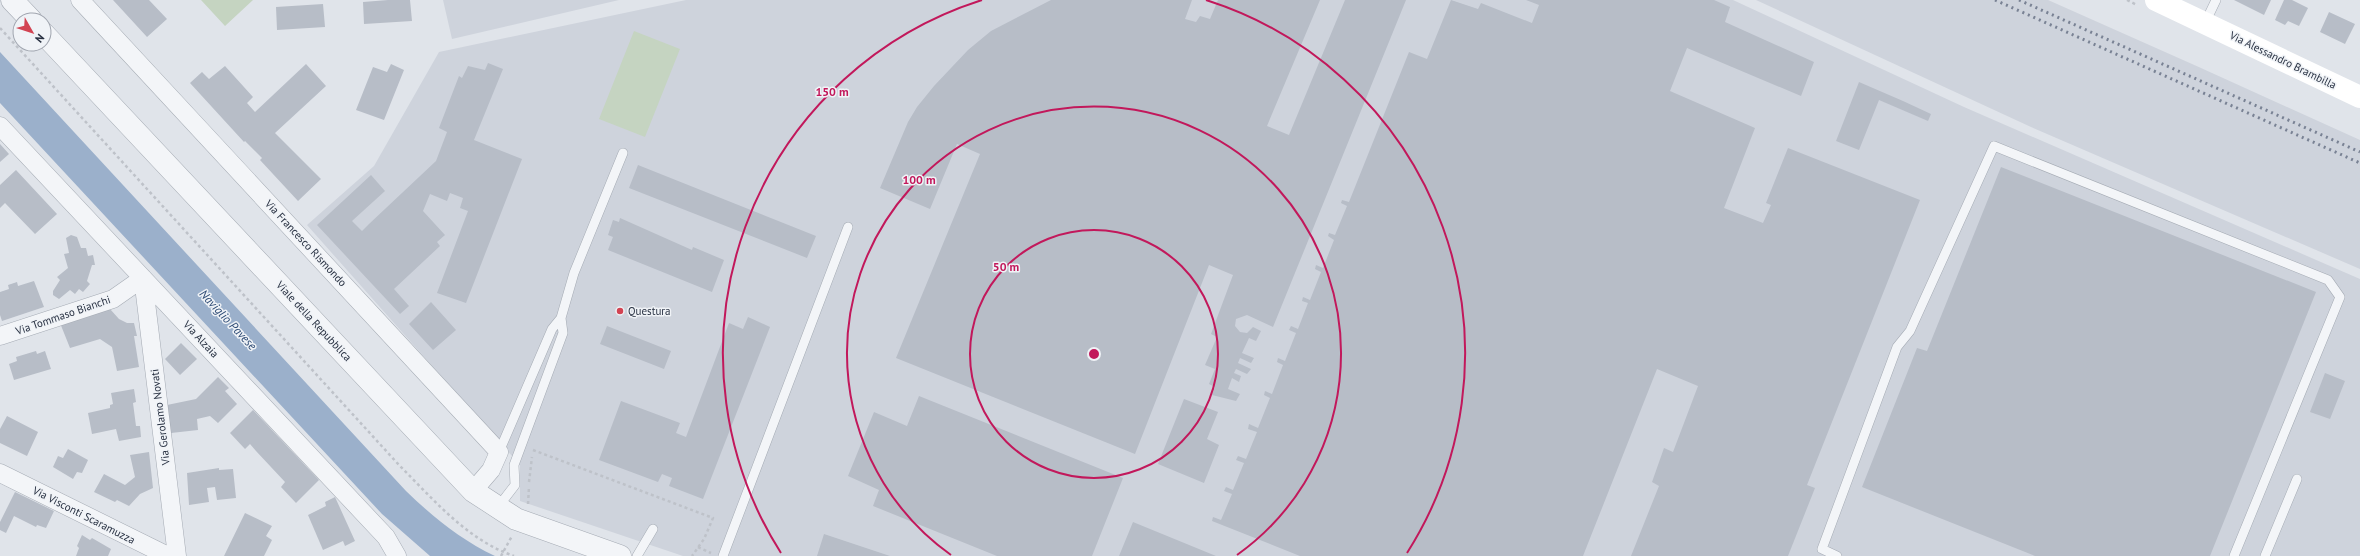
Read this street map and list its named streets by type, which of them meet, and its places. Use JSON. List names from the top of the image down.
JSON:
{
  "streets": {
    "main road": ["Via Alessandro Brambilla"],
    "street": [
      "Via Francesco Rismondo",
      "Via Tommaso Bianchi",
      "Viale della Repubblica",
      "Via Alzaia",
      "Via Gerolamo Novati",
      "Via Visconti Scaramuzza"
    ]
  },
  "crossings": [
    ["Via Tommaso Bianchi", "Via Alzaia"],
    ["Via Tommaso Bianchi", "Via Gerolamo Novati"],
    ["Via Alzaia", "Via Gerolamo Novati"]
  ],
  "water": ["Naviglio Pavese"],
  "places": ["Questura"],
  "north": "bottom right",
  "rings": ["150 m", "100 m", "50 m"]
}
